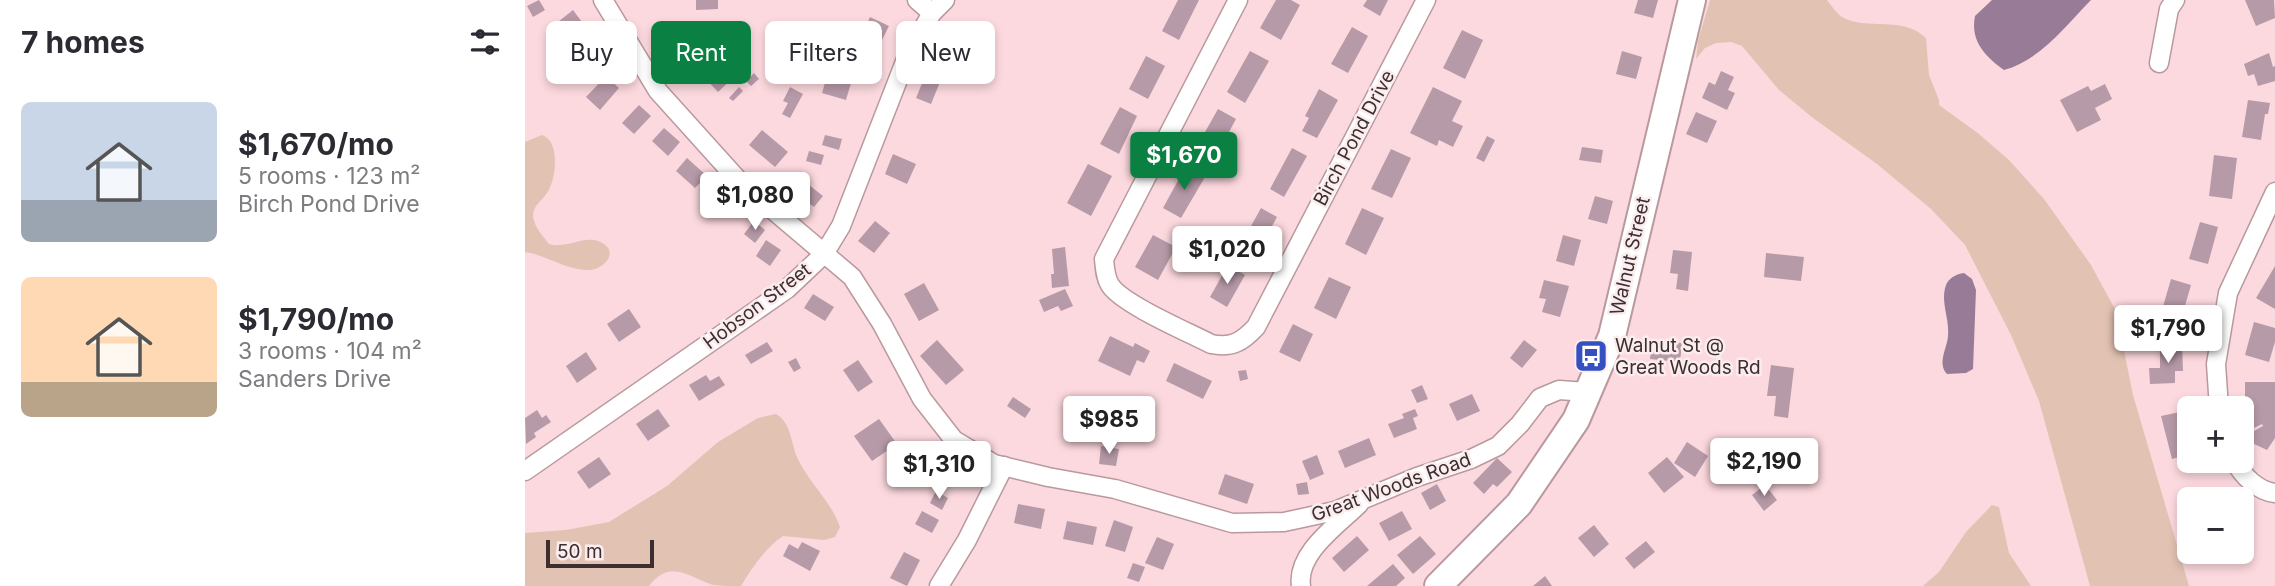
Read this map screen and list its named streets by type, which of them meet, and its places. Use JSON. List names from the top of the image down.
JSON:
{
  "streets": {
    "main road": ["Walnut Street"],
    "street": ["Birch Pond Drive", "Hobson Street", "Great Woods Road"]
  },
  "crossings": [
    ["Walnut Street", "Great Woods Road"],
    ["Hobson Street", "Great Woods Road"]
  ],
  "places": {
    "bus stop": ["Walnut St @ Great Woods Rd"]
  },
  "scale_bar": "50 m",
  "page": {
    "heading": "7 homes",
    "chip": [
      "Buy",
      "Rent",
      "Filters",
      "New"
    ],
    "list": [
      {
        "name": "$1,670/mo",
        "note": "5 rooms · 123 m² · Birch Pond Drive"
      },
      {
        "name": "$1,790/mo",
        "note": "3 rooms · 104 m² · Sanders Drive"
      }
    ],
    "price": [
      "$1,670",
      "$1,080",
      "$1,020",
      "$1,790",
      "$985",
      "$2,190",
      "$1,310"
    ],
    "map_buttons": ["+", "−"],
    "scale": "50 m"
  }
}
